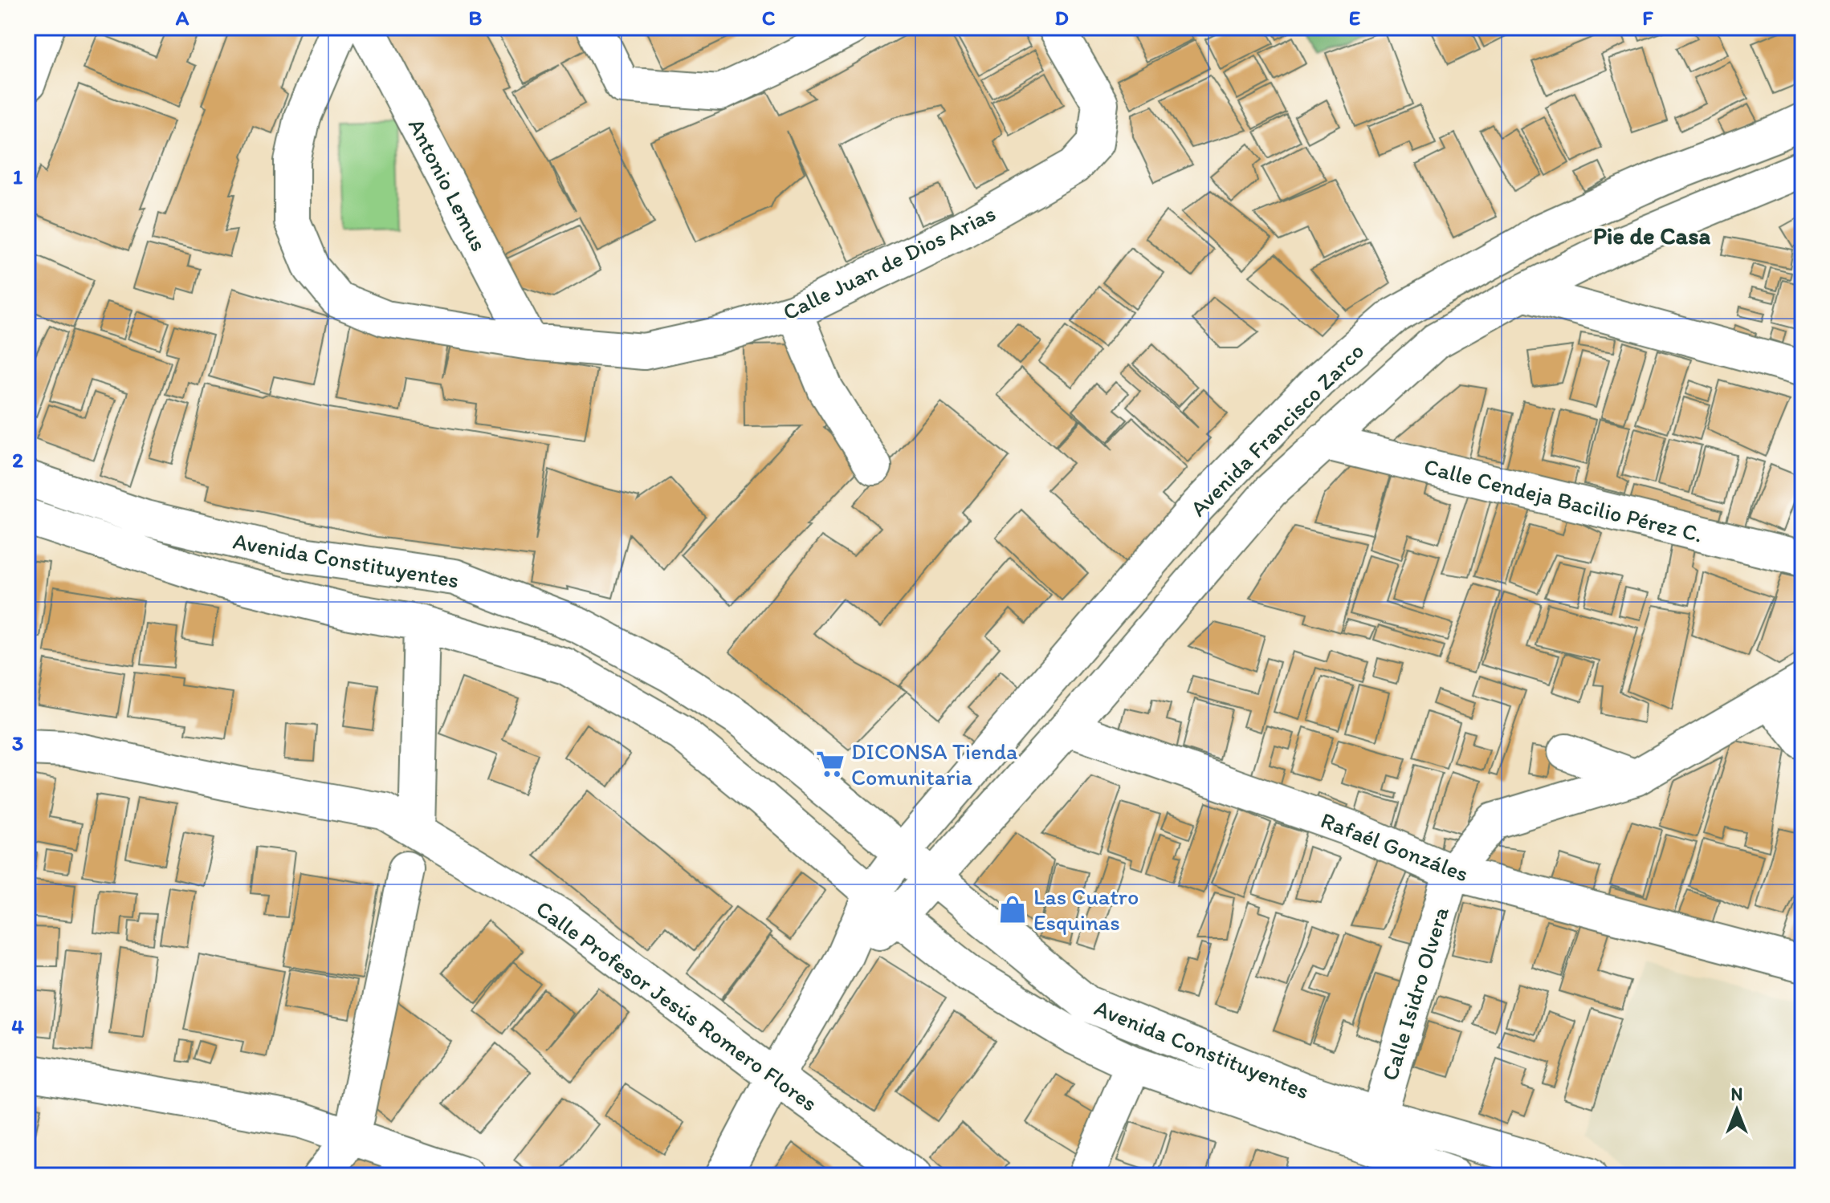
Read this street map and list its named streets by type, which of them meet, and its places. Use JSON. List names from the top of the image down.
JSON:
{
  "streets": {
    "street": [
      "Antonio Lemus",
      "Calle Juan de Dios Arias",
      "Avenida Francisco Zarco",
      "Calle Cendeja Bacilio Pérez C.",
      "Avenida Constituyentes",
      "Rafaél Gonzáles",
      "Calle Isidro Olvera",
      "Calle Profesor Jesús Romero Flores"
    ]
  },
  "crossings": [
    ["Antonio Lemus", "Calle Juan de Dios Arias"],
    ["Avenida Francisco Zarco", "Calle Cendeja Bacilio Pérez C."],
    ["Avenida Francisco Zarco", "Avenida Constituyentes"],
    ["Avenida Francisco Zarco", "Rafaél Gonzáles"],
    ["Avenida Francisco Zarco", "Calle Profesor Jesús Romero Flores"],
    ["Avenida Constituyentes", "Calle Isidro Olvera"],
    ["Rafaél Gonzáles", "Calle Isidro Olvera"]
  ],
  "districts": ["Pie de Casa"],
  "places": {
    "supermarket": ["DICONSA Tienda Comunitaria"],
    "shop": ["Las Cuatro Esquinas"]
  },
  "north": "top",
  "grid": {
    "columns": [
      "A",
      "B",
      "C",
      "D",
      "E",
      "F"
    ],
    "rows": [
      "1",
      "2",
      "3",
      "4"
    ]
  }
}
